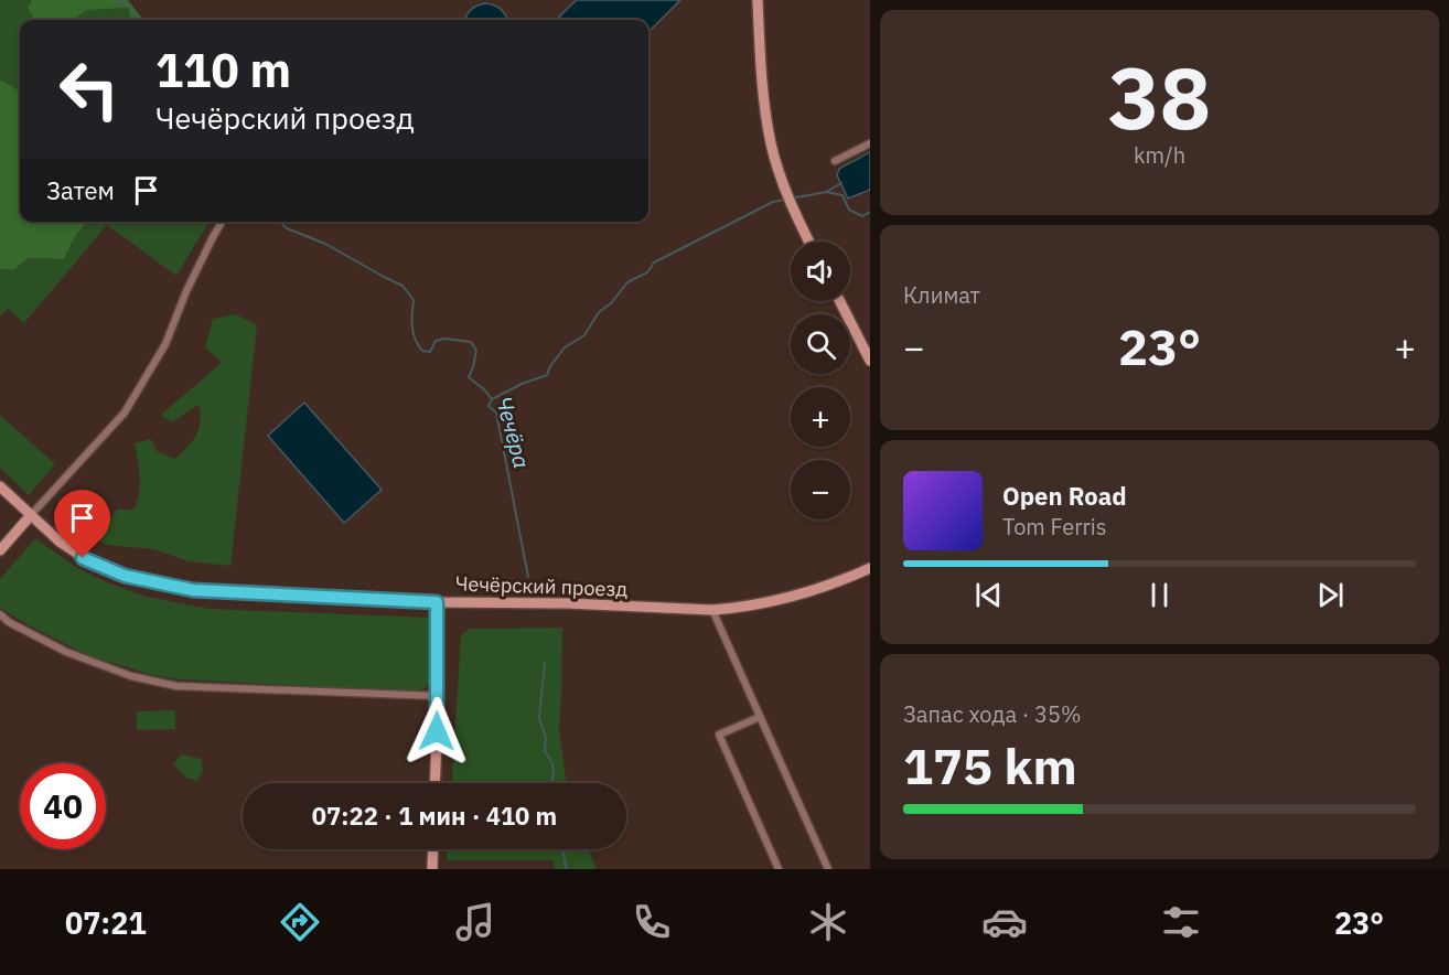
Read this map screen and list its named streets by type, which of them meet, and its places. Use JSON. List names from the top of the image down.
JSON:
{
  "streets": {
    "main road": ["Чечёрский проезд"]
  },
  "water": ["Чечёра"],
  "page": {
    "tile": [
      ["38", "km/h"],
      "Климат",
      ["Запас хода · 35%", "175 km"]
    ],
    "turn": ["110 m", "Чечёрский проезд"],
    "then": "Затем",
    "map_buttons": ["+", "−"],
    "heat": ["−", "23°", "+"],
    "song": ["Open Road", "Tom Ferris"],
    "limit": "40",
    "trip": "07:22 · 1 мин · 410 m",
    "tabs": ["07:21", "23°"]
  }
}
